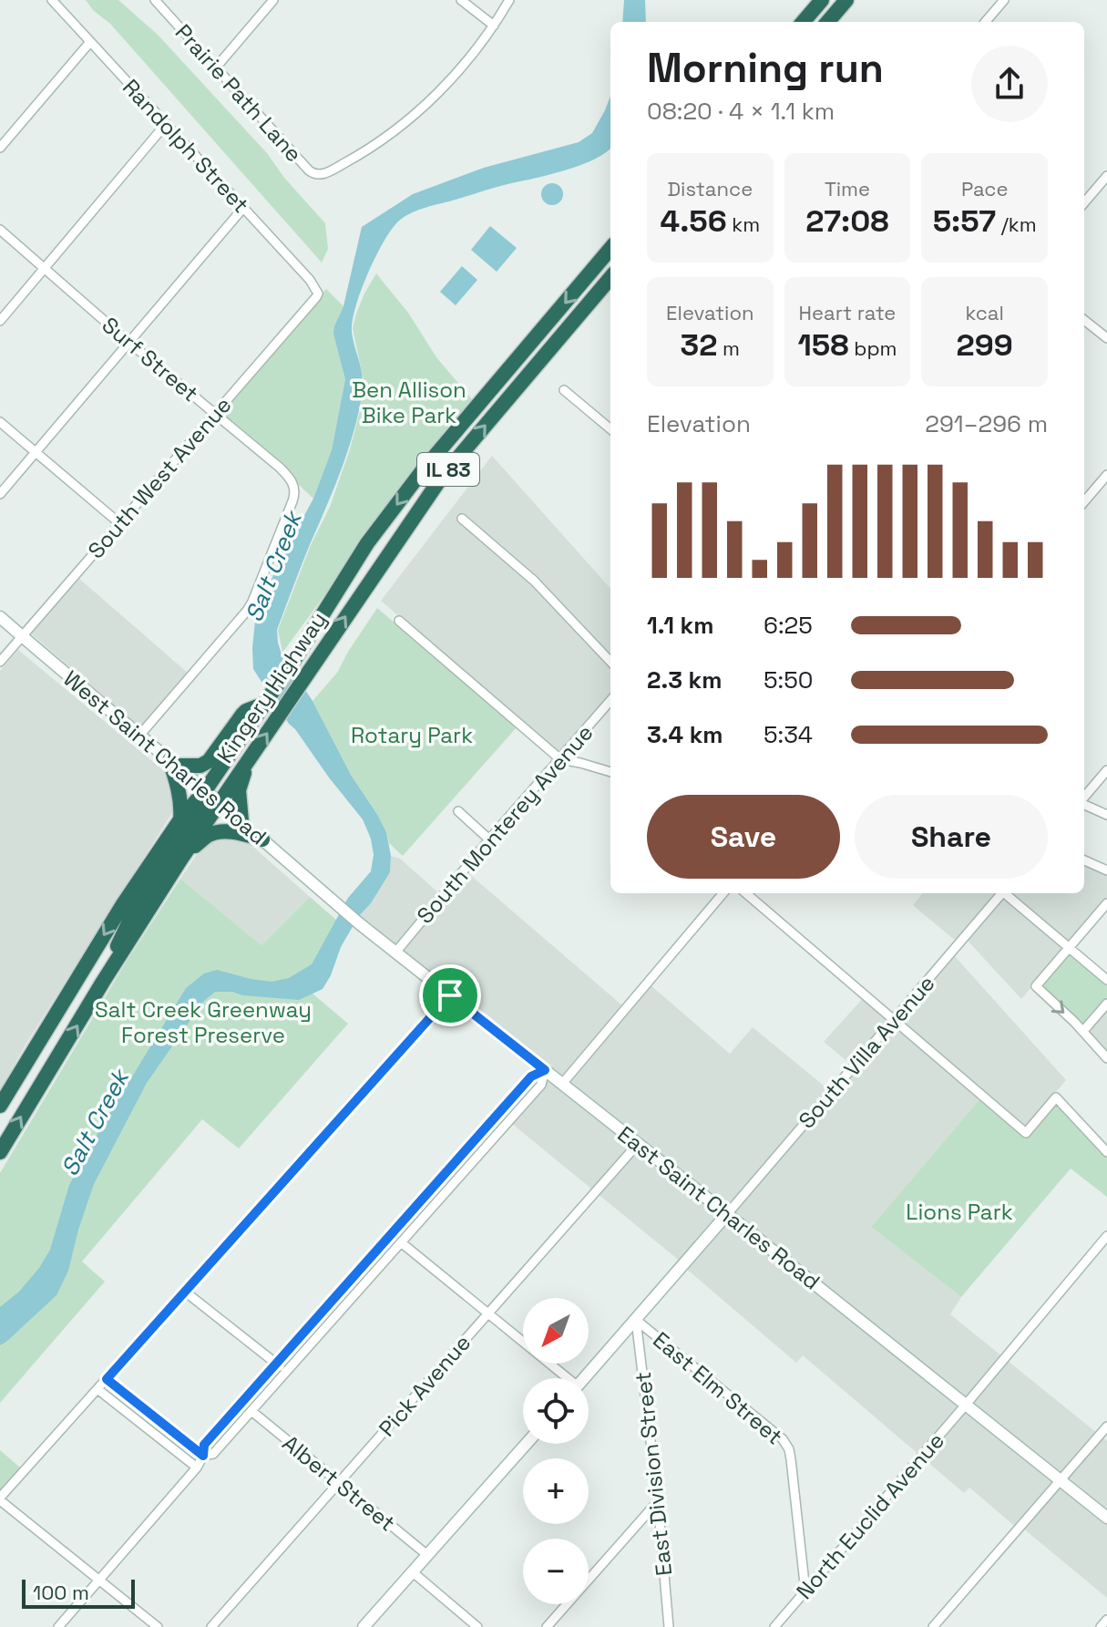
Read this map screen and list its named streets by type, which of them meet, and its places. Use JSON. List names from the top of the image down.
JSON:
{
  "streets": {
    "highway": ["IL 83", "Kingery Highway"],
    "main road": ["West Saint Charles Road", "East Saint Charles Road"],
    "street": [
      "Prairie Path Lane",
      "Randolph Street",
      "Surf Street",
      "South West Avenue",
      "South Monterey Avenue",
      "South Villa Avenue",
      "Pick Avenue",
      "East Elm Street",
      "East Division Street",
      "Albert Street",
      "North Euclid Avenue"
    ]
  },
  "crossings": [
    ["Randolph Street", "South West Avenue"],
    ["Surf Street", "South West Avenue"],
    ["Surf Street", "West Saint Charles Road"],
    ["South West Avenue", "West Saint Charles Road"],
    ["Kingery Highway", "West Saint Charles Road"],
    ["West Saint Charles Road", "East Saint Charles Road"],
    ["South Monterey Avenue", "East Saint Charles Road"],
    ["South Villa Avenue", "East Saint Charles Road"],
    ["East Saint Charles Road", "Pick Avenue"],
    ["East Saint Charles Road", "North Euclid Avenue"],
    ["Pick Avenue", "Albert Street"],
    ["East Elm Street", "East Division Street"],
    ["East Elm Street", "North Euclid Avenue"]
  ],
  "water": ["Salt Creek"],
  "parks": [
    "Ben Allison Bike Park",
    "Rotary Park",
    "Salt Creek Greenway Forest Preserve",
    "Lions Park"
  ],
  "scale_bar": "100 m",
  "north": "bottom left",
  "page": {
    "heading": ["Morning run", "08:20 · 4 × 1.1 km"],
    "stats": [
      ["Distance", "4.56 km"],
      ["Time", "27:08"],
      ["Pace", "5:57 /km"],
      ["Elevation", "32 m"],
      ["Heart rate", "158 bpm"],
      ["kcal", "299"]
    ],
    "chart": ["Elevation", "291–296 m"],
    "list": [
      {
        "name": "1.1 km",
        "note": "6:25"
      },
      {
        "name": "2.3 km",
        "note": "5:50"
      },
      {
        "name": "3.4 km",
        "note": "5:34"
      }
    ],
    "buttons": ["Save", "Share"],
    "map_buttons": ["+", "−"],
    "scale": "100 m"
  }
}
